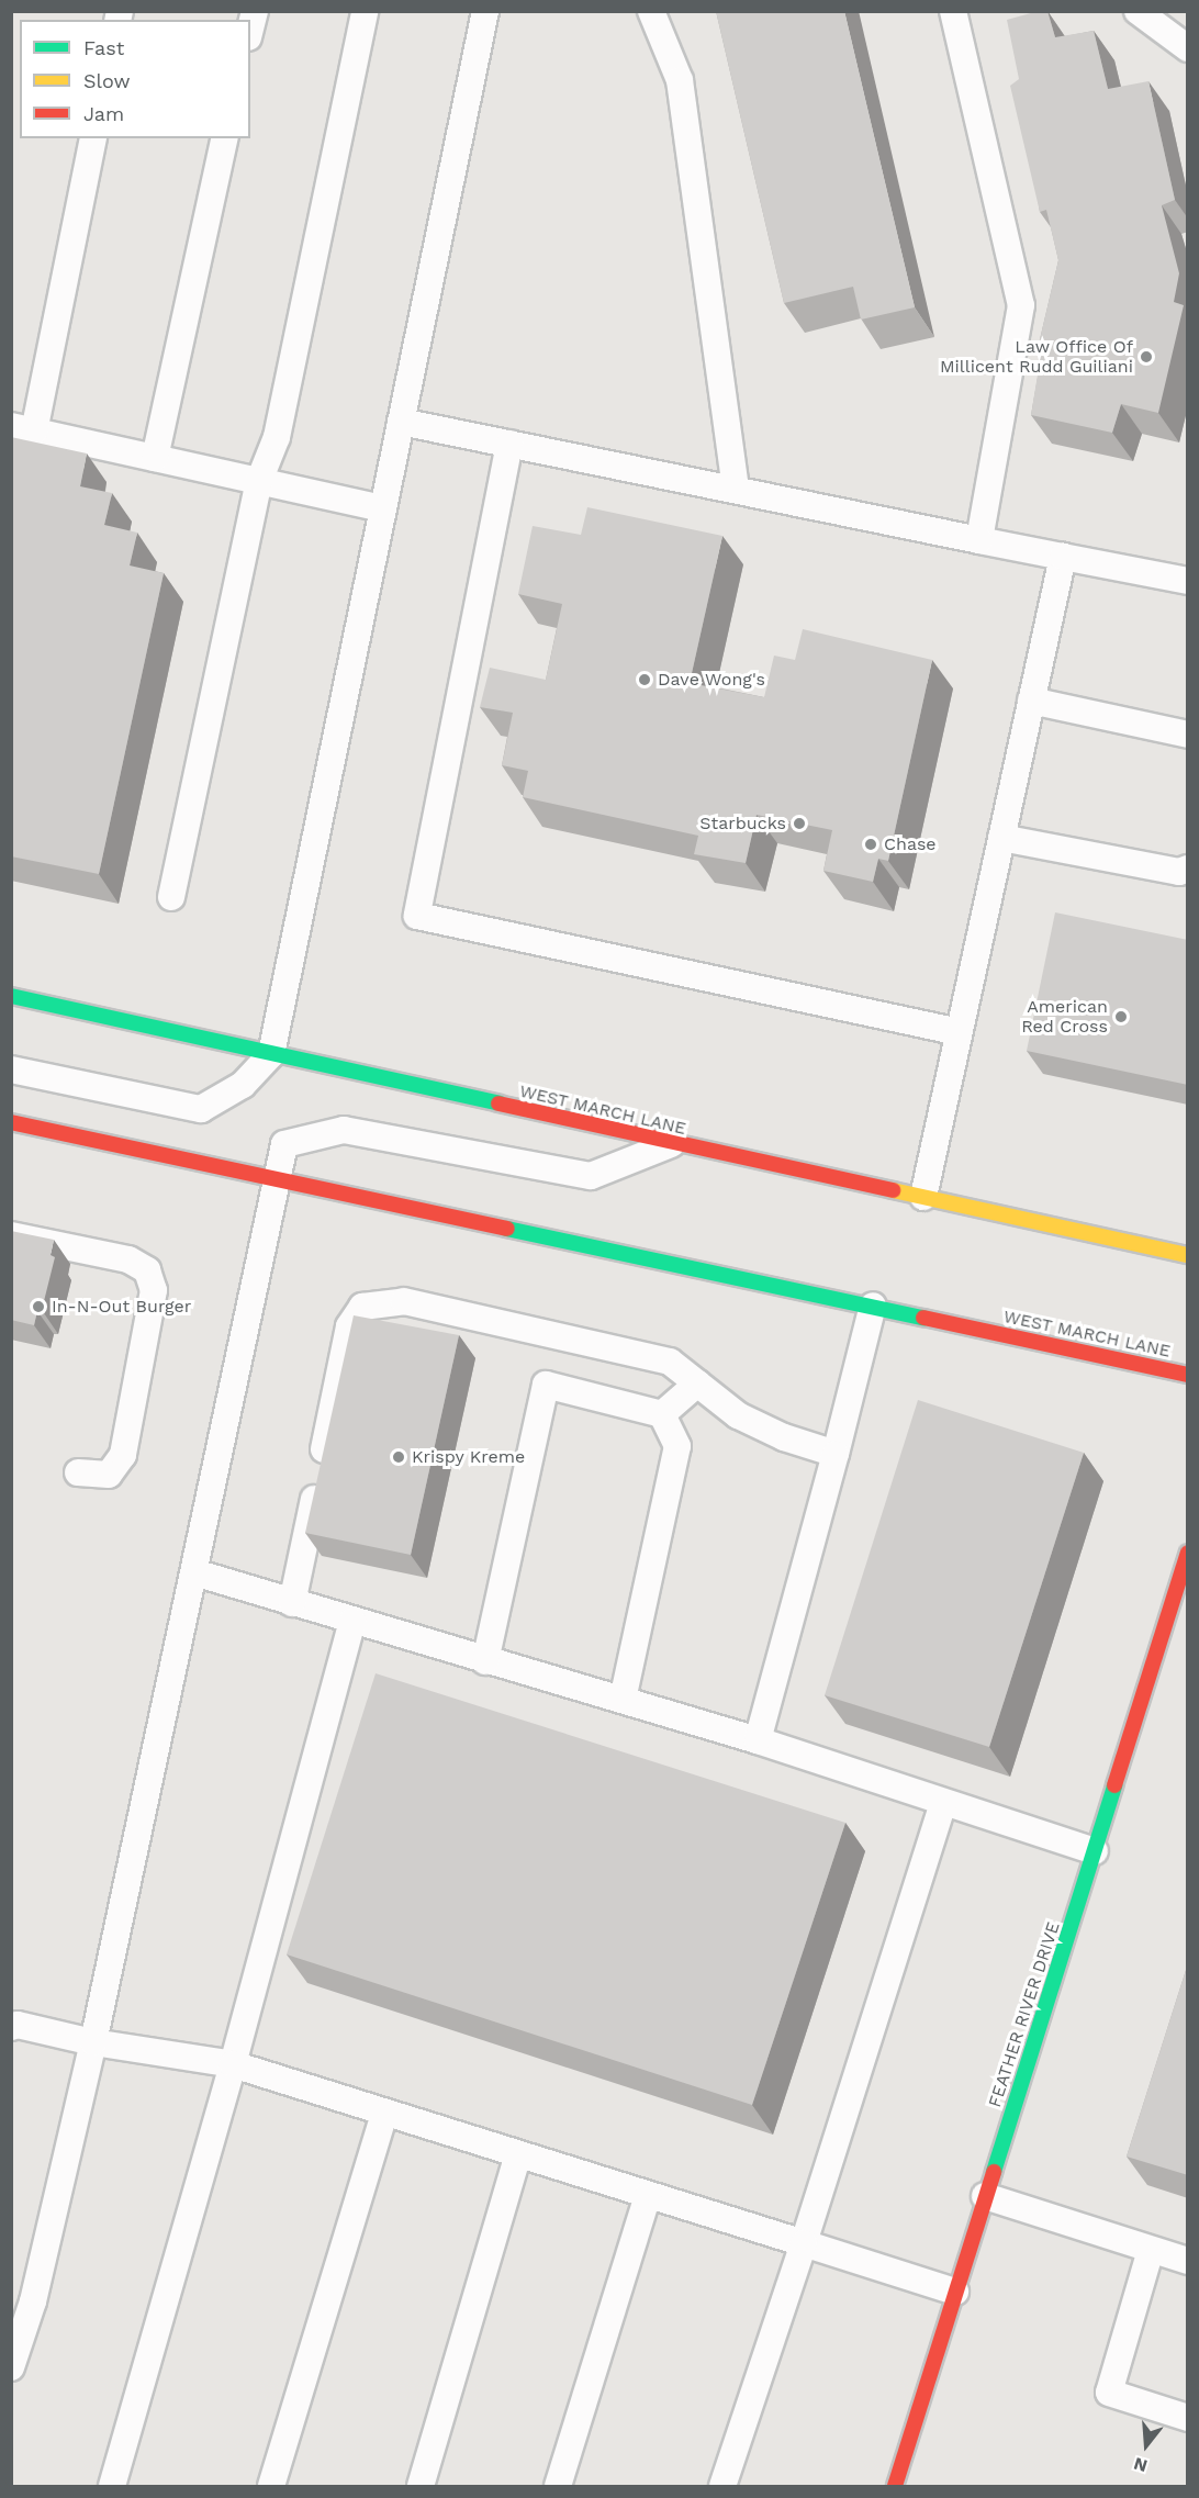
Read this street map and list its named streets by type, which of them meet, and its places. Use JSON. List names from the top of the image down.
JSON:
{
  "streets": {
    "main road": ["WEST MARCH LANE", "FEATHER RIVER DRIVE"]
  },
  "places": [
    "Law Office Of Millicent Rudd Guiliani",
    "Dave Wong's",
    "Starbucks",
    "Chase",
    "American Red Cross",
    "In-N-Out Burger",
    "Krispy Kreme"
  ],
  "legend": ["Fast", "Slow", "Jam"],
  "north": "bottom"
}
